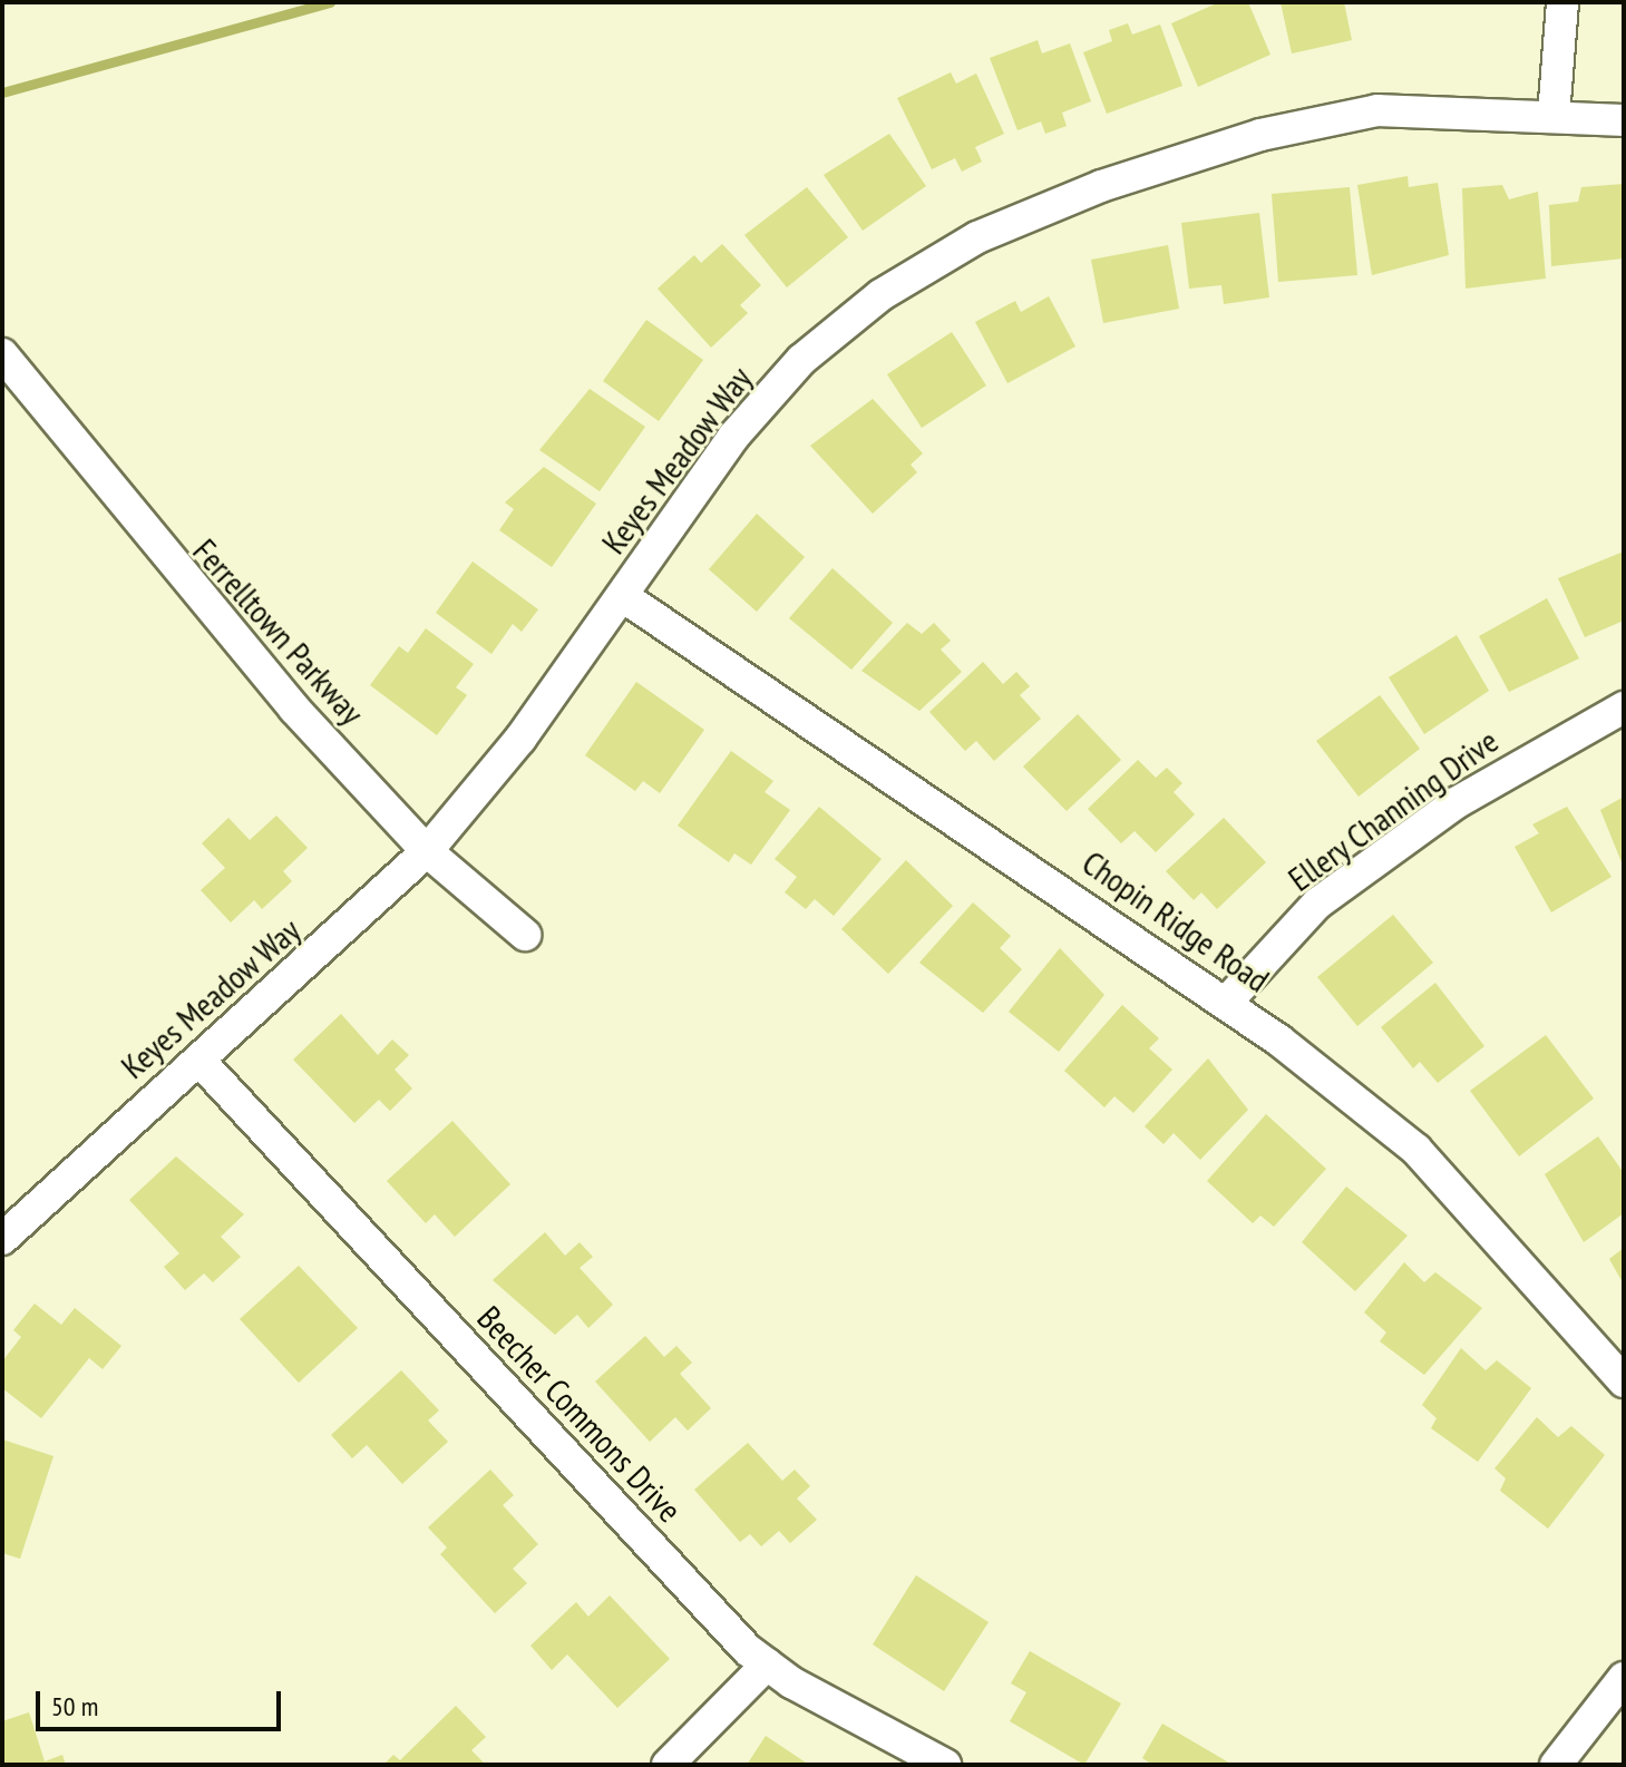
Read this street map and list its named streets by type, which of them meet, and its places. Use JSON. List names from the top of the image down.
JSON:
{
  "streets": {
    "street": [
      "Keyes Meadow Way",
      "Ferrelltown Parkway",
      "Ellery Channing Drive",
      "Chopin Ridge Road",
      "Beecher Commons Drive"
    ]
  },
  "crossings": [
    ["Keyes Meadow Way", "Ferrelltown Parkway"],
    ["Keyes Meadow Way", "Chopin Ridge Road"],
    ["Keyes Meadow Way", "Beecher Commons Drive"],
    ["Ellery Channing Drive", "Chopin Ridge Road"]
  ],
  "scale_bar": "50 m"
}
